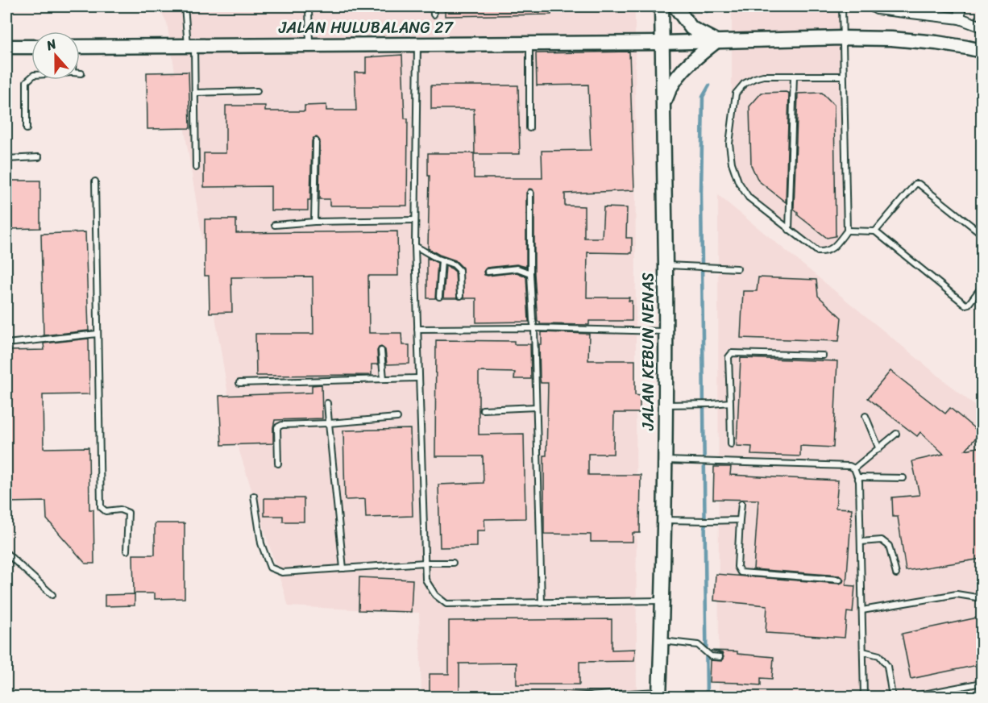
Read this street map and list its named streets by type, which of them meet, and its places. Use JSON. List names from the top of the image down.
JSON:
{
  "streets": {
    "street": ["JALAN HULUBALANG 27", "JALAN KEBUN NENAS"]
  },
  "crossings": [
    ["JALAN HULUBALANG 27", "JALAN KEBUN NENAS"]
  ],
  "north": "top"
}
